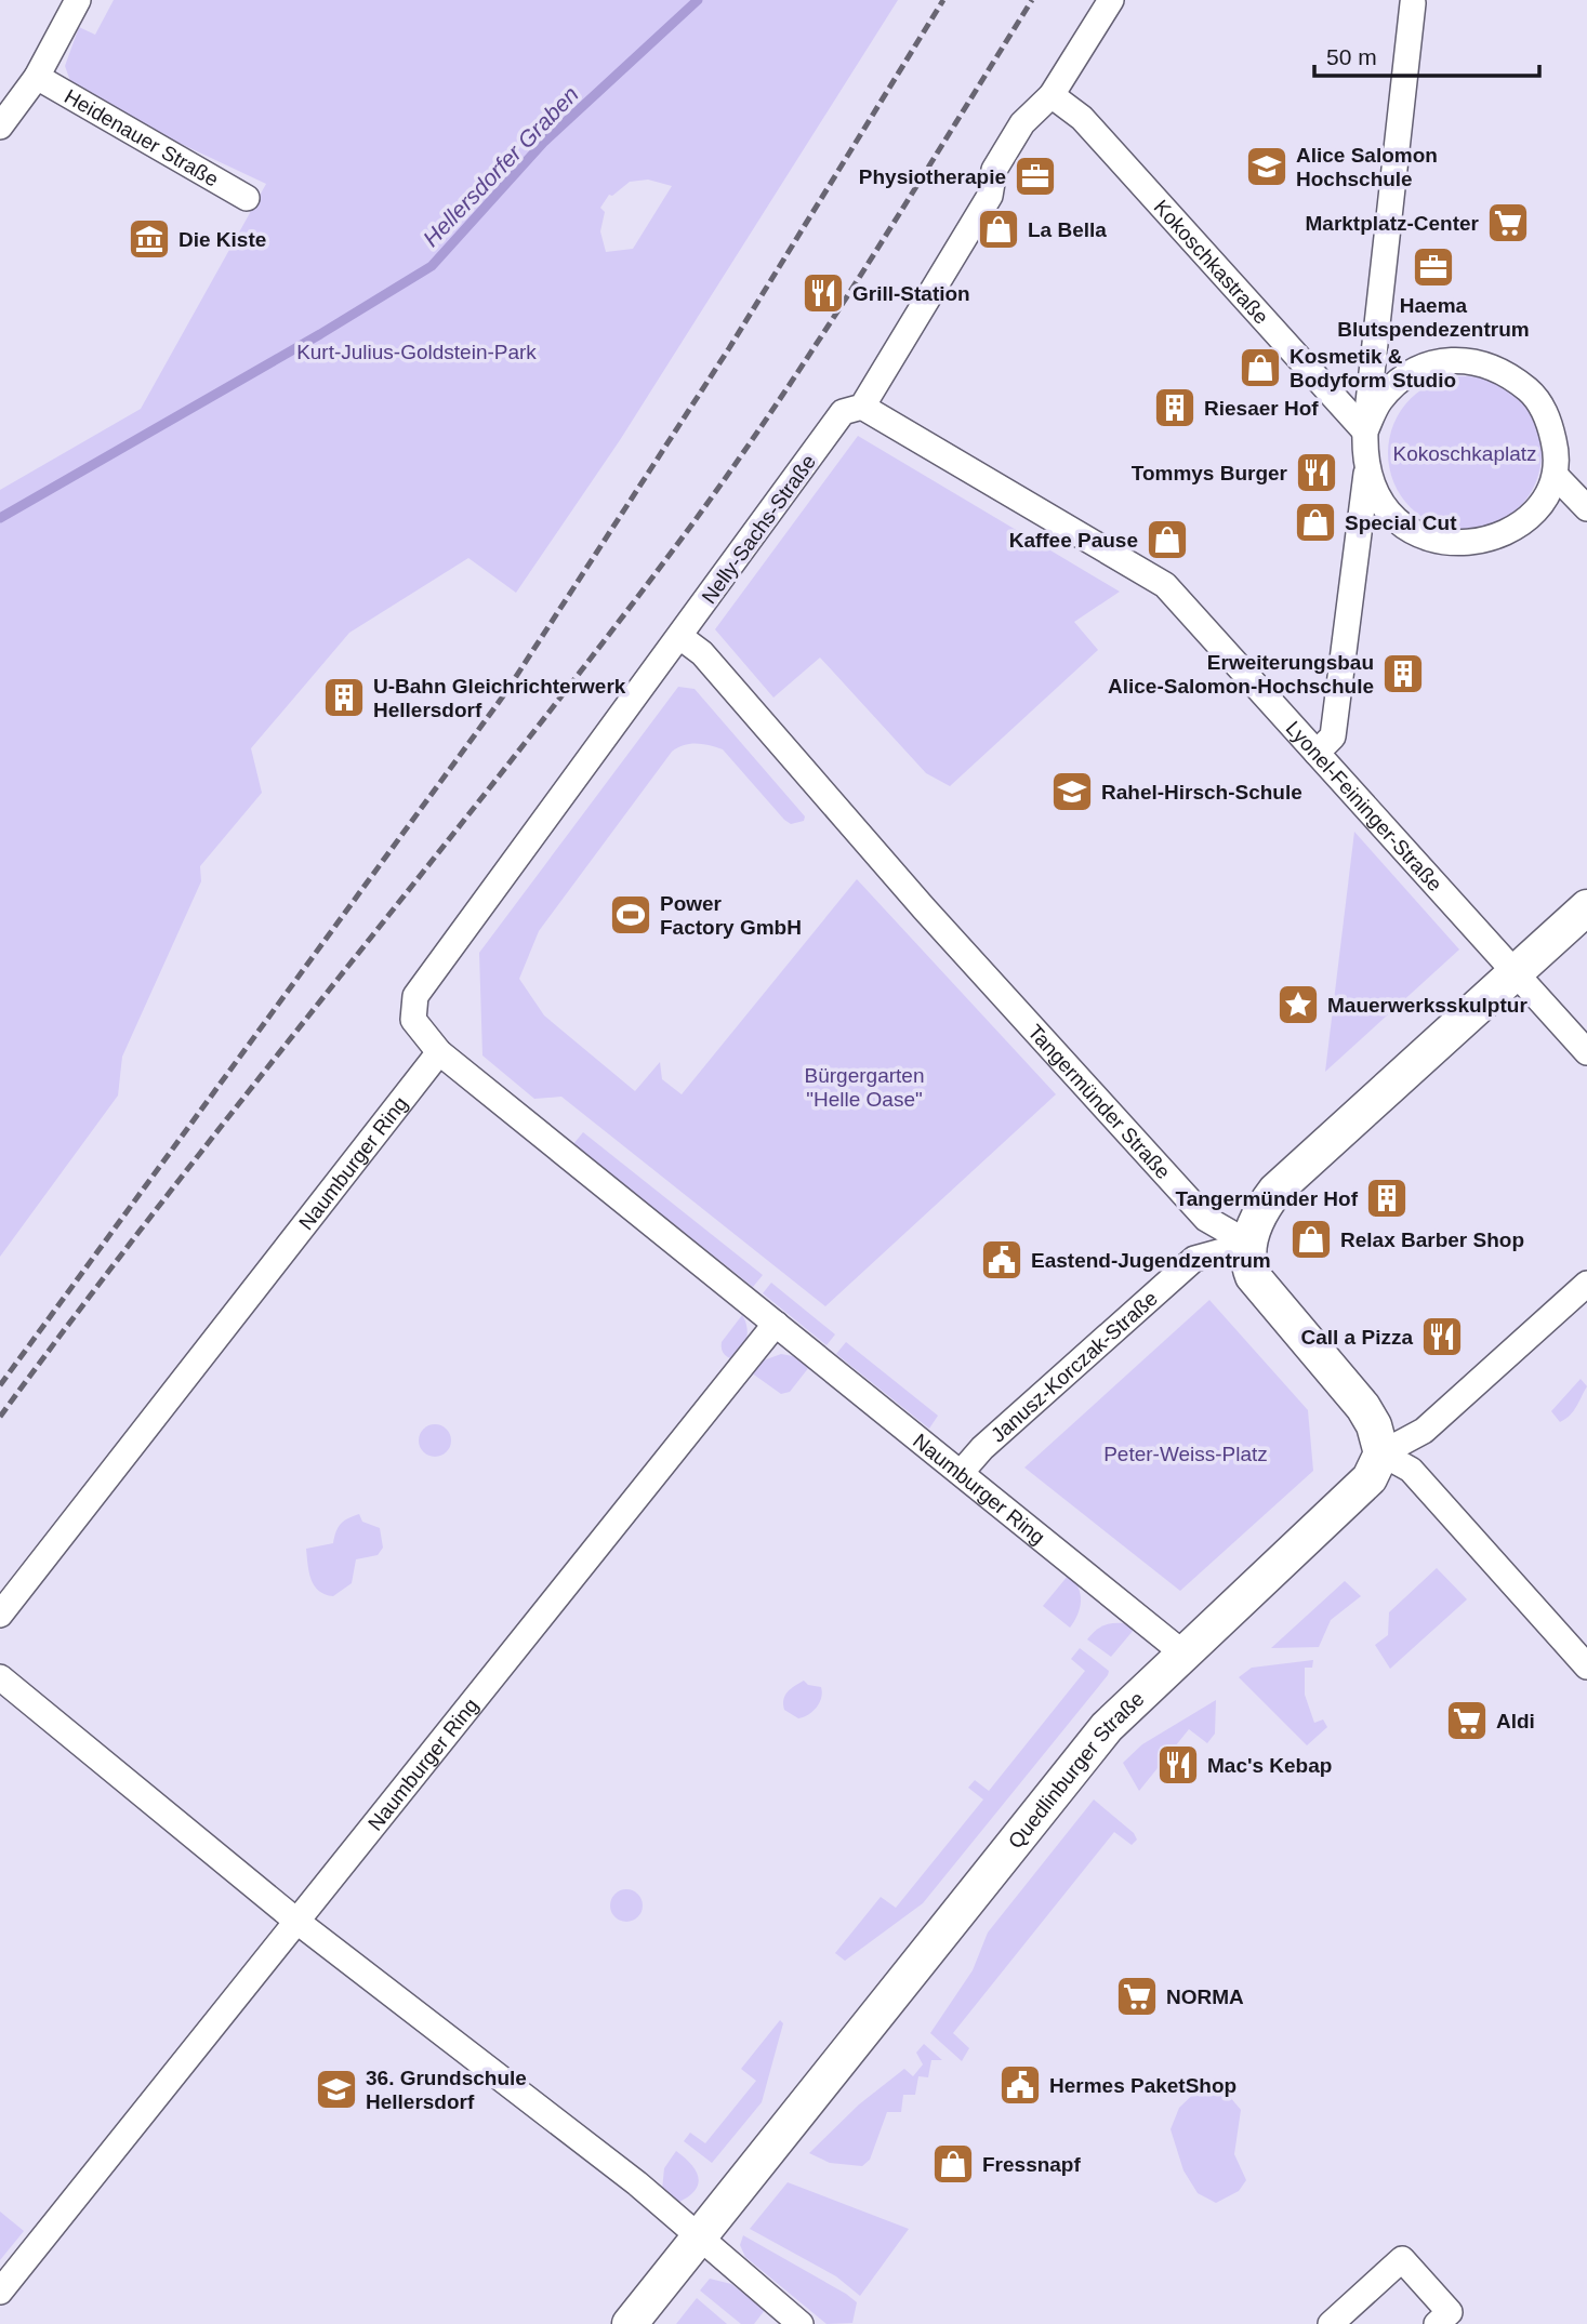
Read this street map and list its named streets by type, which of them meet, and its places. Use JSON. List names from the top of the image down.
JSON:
{
  "streets": {
    "street": [
      "Heidenauer Straße",
      "Kokoschkastraße",
      "Nelly-Sachs-Straße",
      "Lyonel-Feininger-Straße",
      "Tangermünder Straße",
      "Naumburger Ring",
      "Janusz-Korczak-Straße",
      "Quedlinburger Straße"
    ]
  },
  "crossings": [
    ["Kokoschkastraße", "Nelly-Sachs-Straße"],
    ["Nelly-Sachs-Straße", "Lyonel-Feininger-Straße"],
    ["Nelly-Sachs-Straße", "Tangermünder Straße"],
    ["Nelly-Sachs-Straße", "Naumburger Ring"],
    ["Tangermünder Straße", "Janusz-Korczak-Straße"],
    ["Naumburger Ring", "Janusz-Korczak-Straße"],
    ["Naumburger Ring", "Quedlinburger Straße"]
  ],
  "water": ["Hellersdorfer Graben"],
  "parks": [
    "Kurt-Julius-Goldstein-Park",
    "Kokoschkaplatz",
    "Bürgergarten \"Helle Oase\"",
    "Peter-Weiss-Platz"
  ],
  "places": {
    "school or university": ["Alice Salomon Hochschule", "Rahel-Hirsch-Schule", "36. Grundschule Hellersdorf"],
    "office": ["Physiotherapie", "Haema Blutspendezentrum"],
    "supermarket": ["Marktplatz-Center", "Aldi", "NORMA"],
    "shop": [
      "La Bella",
      "Kosmetik & Bodyform Studio",
      "Special Cut",
      "Kaffee Pause",
      "Relax Barber Shop",
      "Fressnapf"
    ],
    "museum": ["Die Kiste"],
    "restaurant": [
      "Grill-Station",
      "Tommys Burger",
      "Call a Pizza",
      "Mac's Kebap"
    ],
    "building": [
      "Riesaer Hof",
      "Erweiterungsbau Alice-Salomon-Hochschule",
      "U-Bahn Gleichrichterwerk Hellersdorf",
      "Tangermünder Hof"
    ],
    "sports": ["Power Factory GmbH"],
    "place": ["Mauerwerksskulptur"],
    "public building": ["Eastend-Jugendzentrum", "Hermes PaketShop"]
  },
  "scale_bar": "50 m"
}
